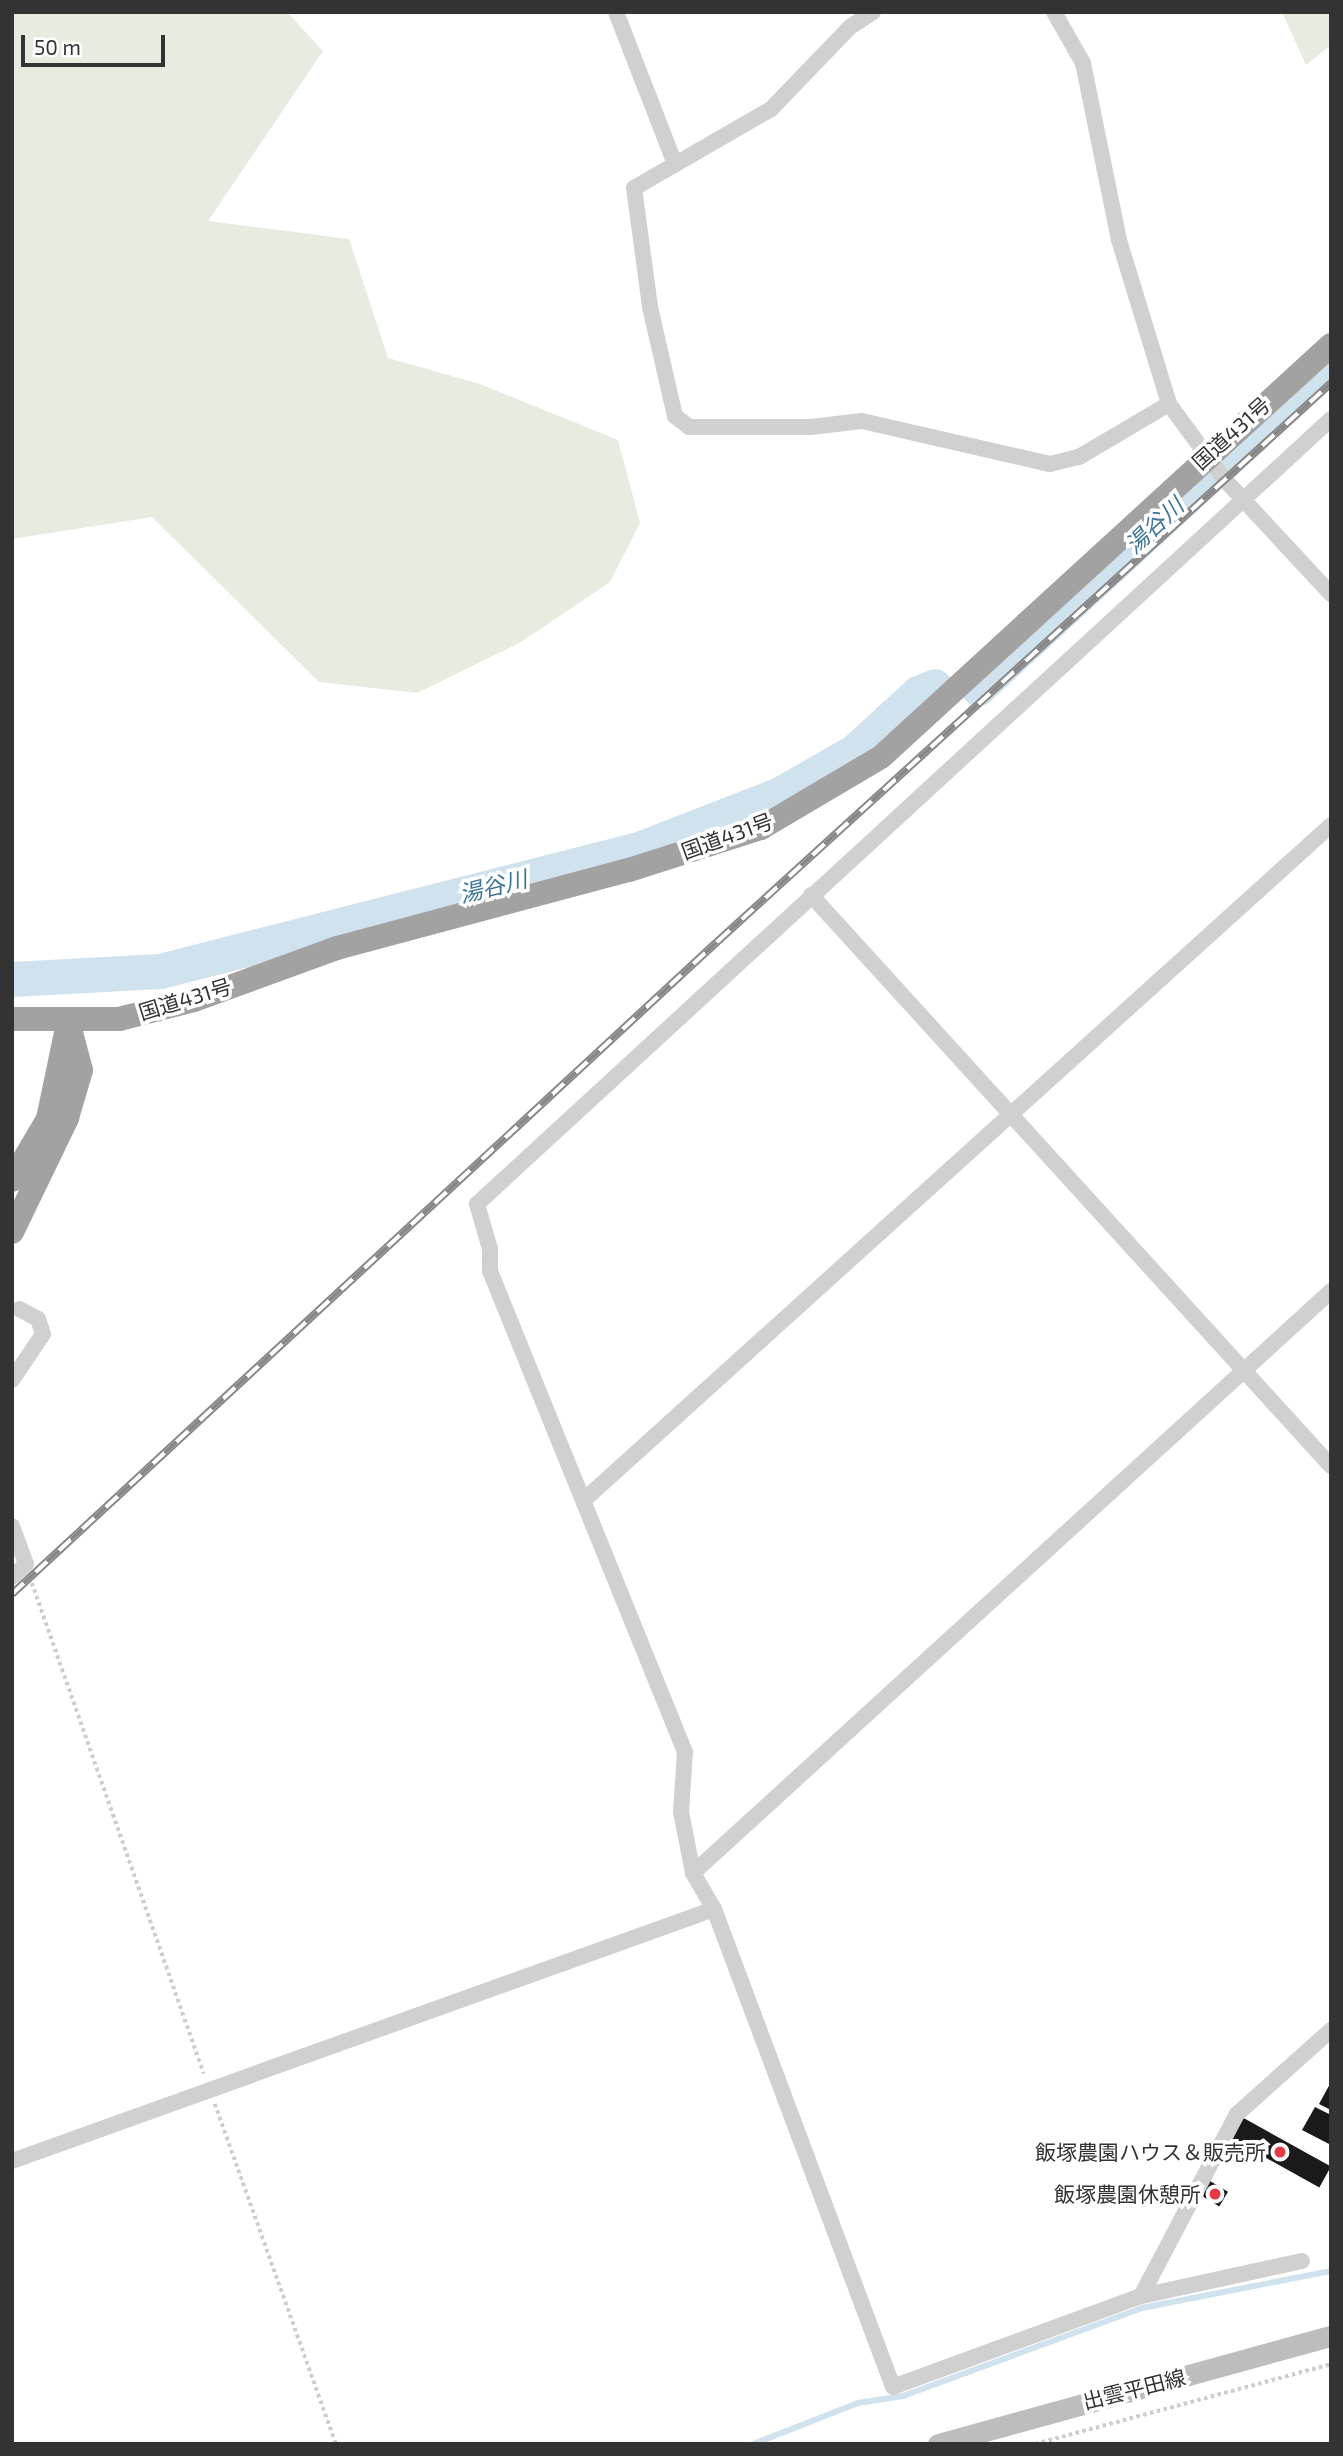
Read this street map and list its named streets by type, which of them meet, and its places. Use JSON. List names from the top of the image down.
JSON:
{
  "streets": {
    "highway": ["国道431号"],
    "main road": ["出雲平田線"]
  },
  "water": ["湯谷川"],
  "places": ["飯塚農園ハウス＆販売所", "飯塚農園休憩所"],
  "scale_bar": "50 m"
}
